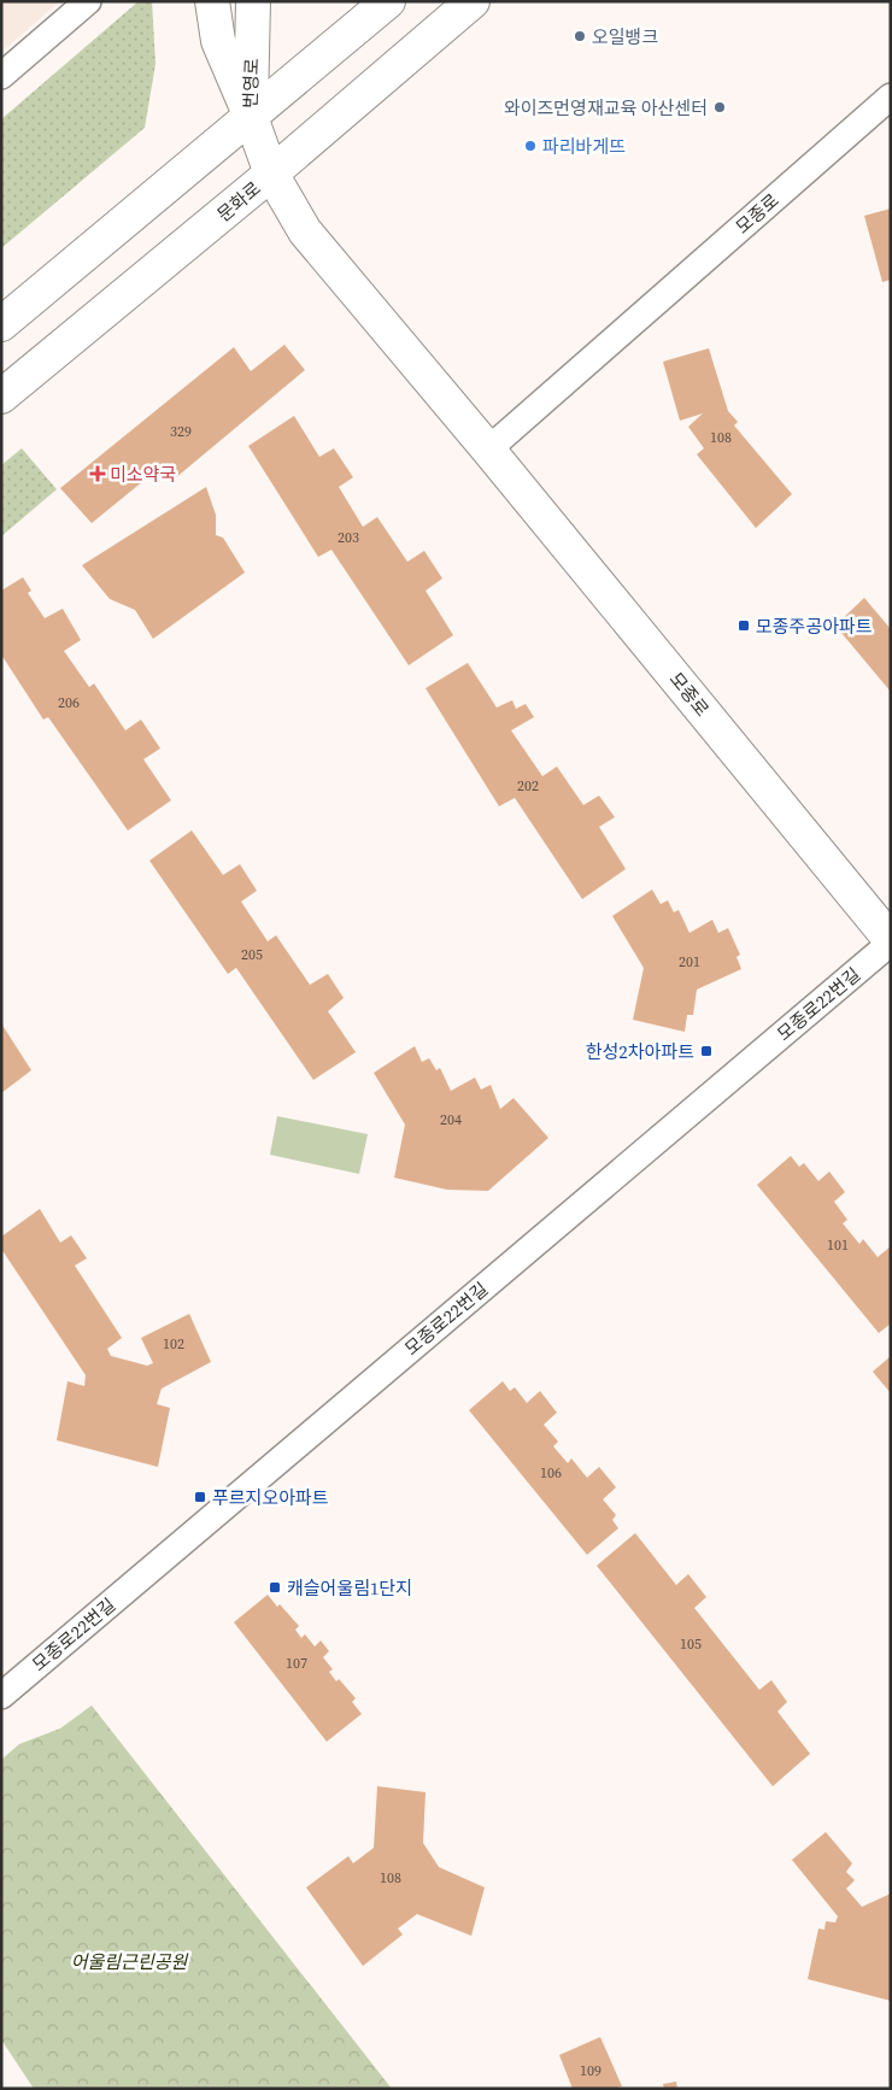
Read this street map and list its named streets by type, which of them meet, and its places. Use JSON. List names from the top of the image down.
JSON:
{
  "streets": {
    "street": [
      "번영로",
      "문화로",
      "모종로",
      "모종로22번길"
    ]
  },
  "crossings": [
    ["번영로", "모종로"],
    ["문화로", "모종로"],
    ["모종로", "모종로22번길"]
  ],
  "parks": ["어울림근린공원"],
  "places": {
    "other": ["오일뱅크", "와이즈먼영재교육 아산센터", "파리바게뜨"],
    "health": ["미소약국"],
    "transit": [
      "모종주공아파트",
      "한성2차아파트",
      "푸르지오아파트",
      "캐슬어울림1단지"
    ]
  },
  "house_numbers": [
    "329",
    "108",
    "203",
    "206",
    "202",
    "205",
    "201",
    "204",
    "101",
    "102",
    "106",
    "105",
    "107",
    "108",
    "109"
  ]
}
